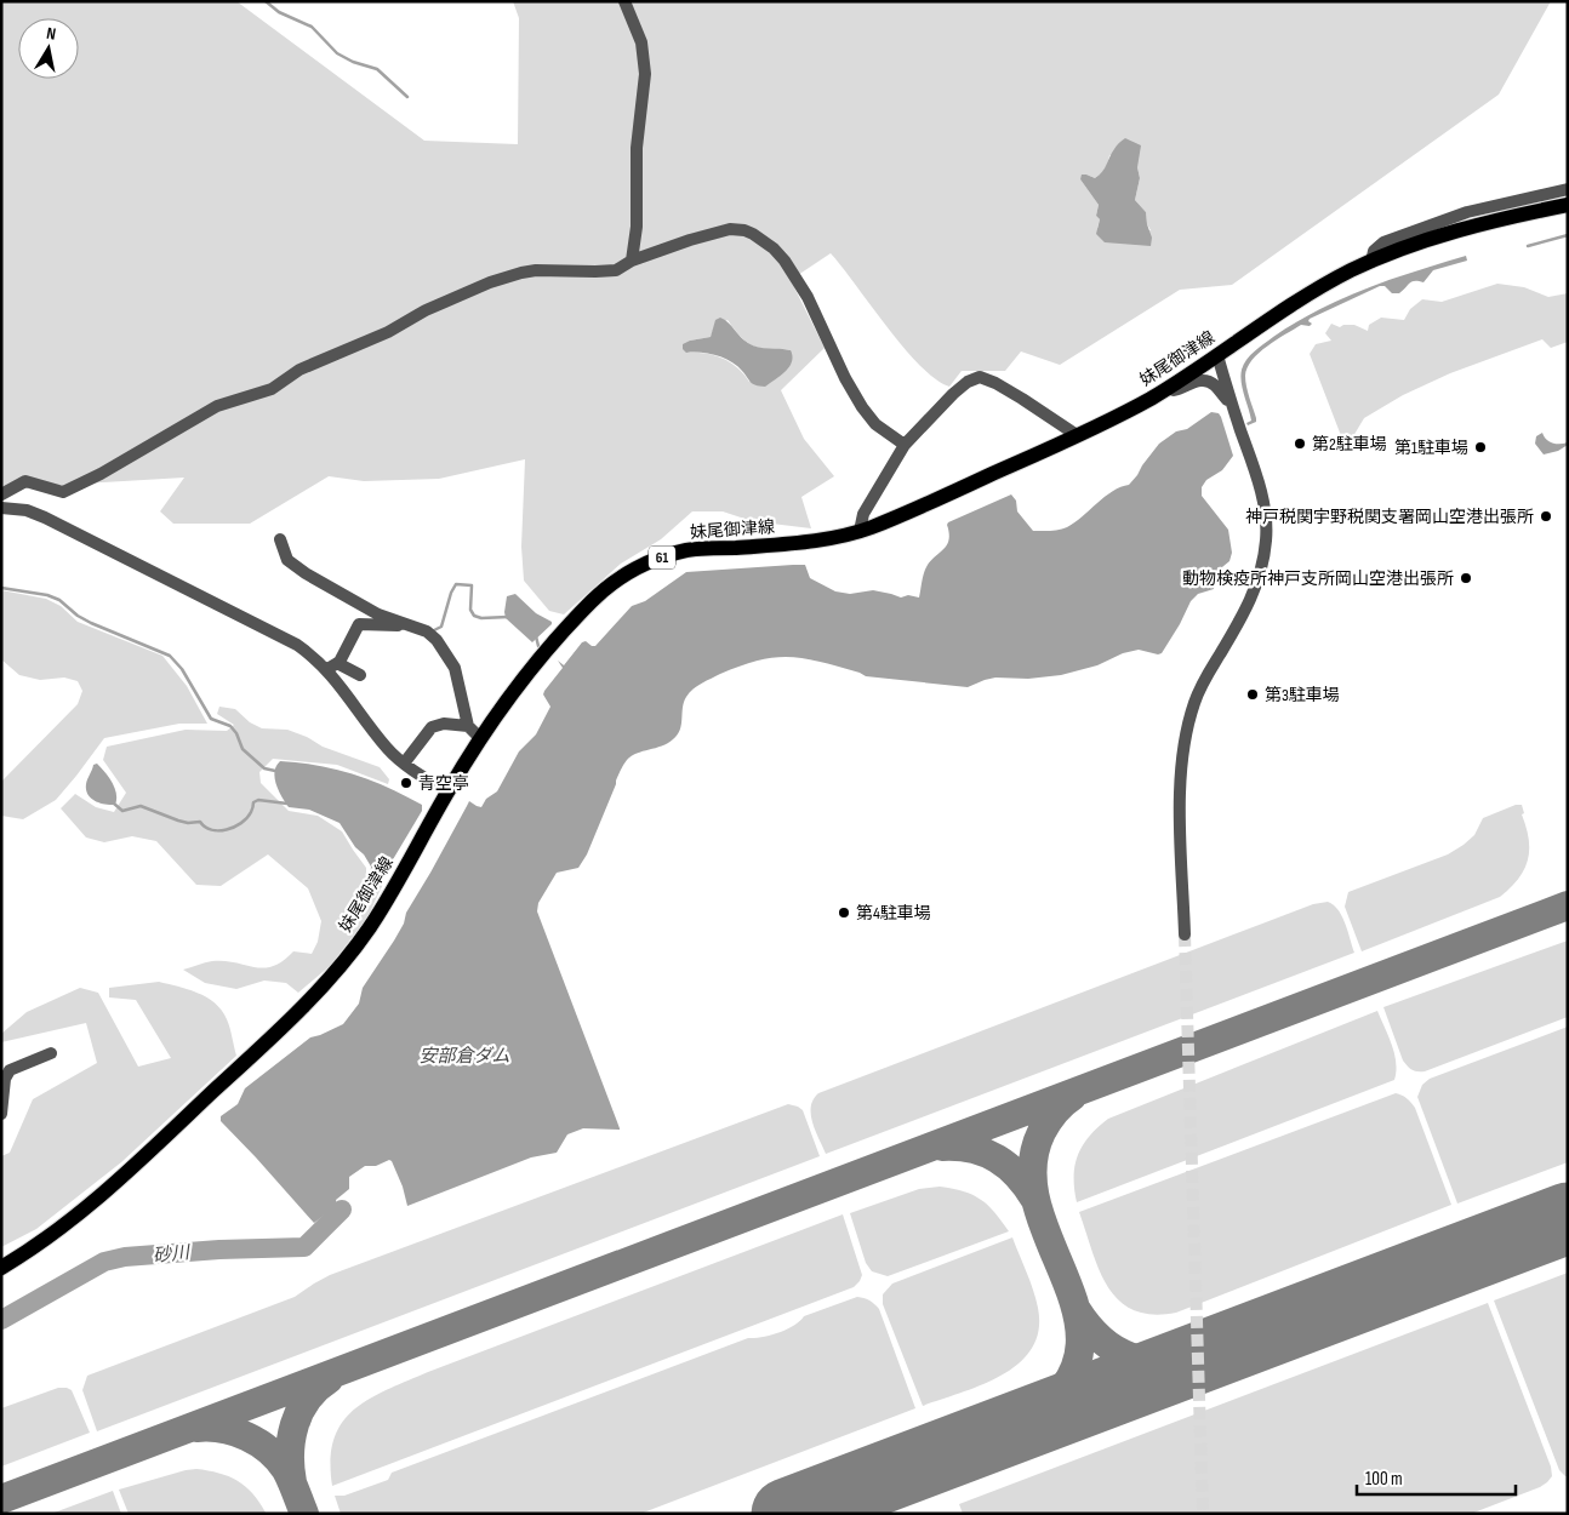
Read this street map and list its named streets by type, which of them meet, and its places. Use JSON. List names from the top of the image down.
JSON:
{
  "streets": {
    "main road": ["妹尾御津線", "61"]
  },
  "water": ["安部倉ダム", "砂川"],
  "places": [
    "第2駐車場",
    "第1駐車場",
    "神戸税関宇野税関支署岡山空港出張所",
    "動物検疫所神戸支所岡山空港出張所",
    "第3駐車場",
    "青空亭",
    "第4駐車場"
  ],
  "scale_bar": "100 m",
  "north": "top"
}
